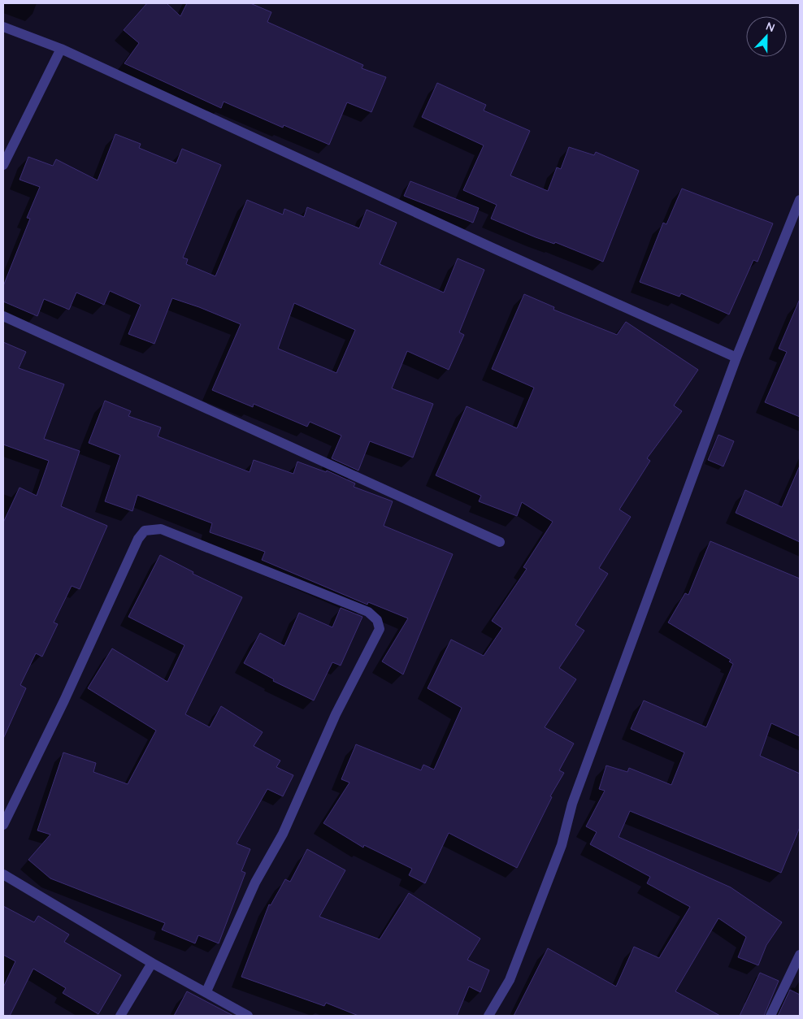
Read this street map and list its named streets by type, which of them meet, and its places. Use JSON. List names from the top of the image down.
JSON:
{
  "north": "top"
}
